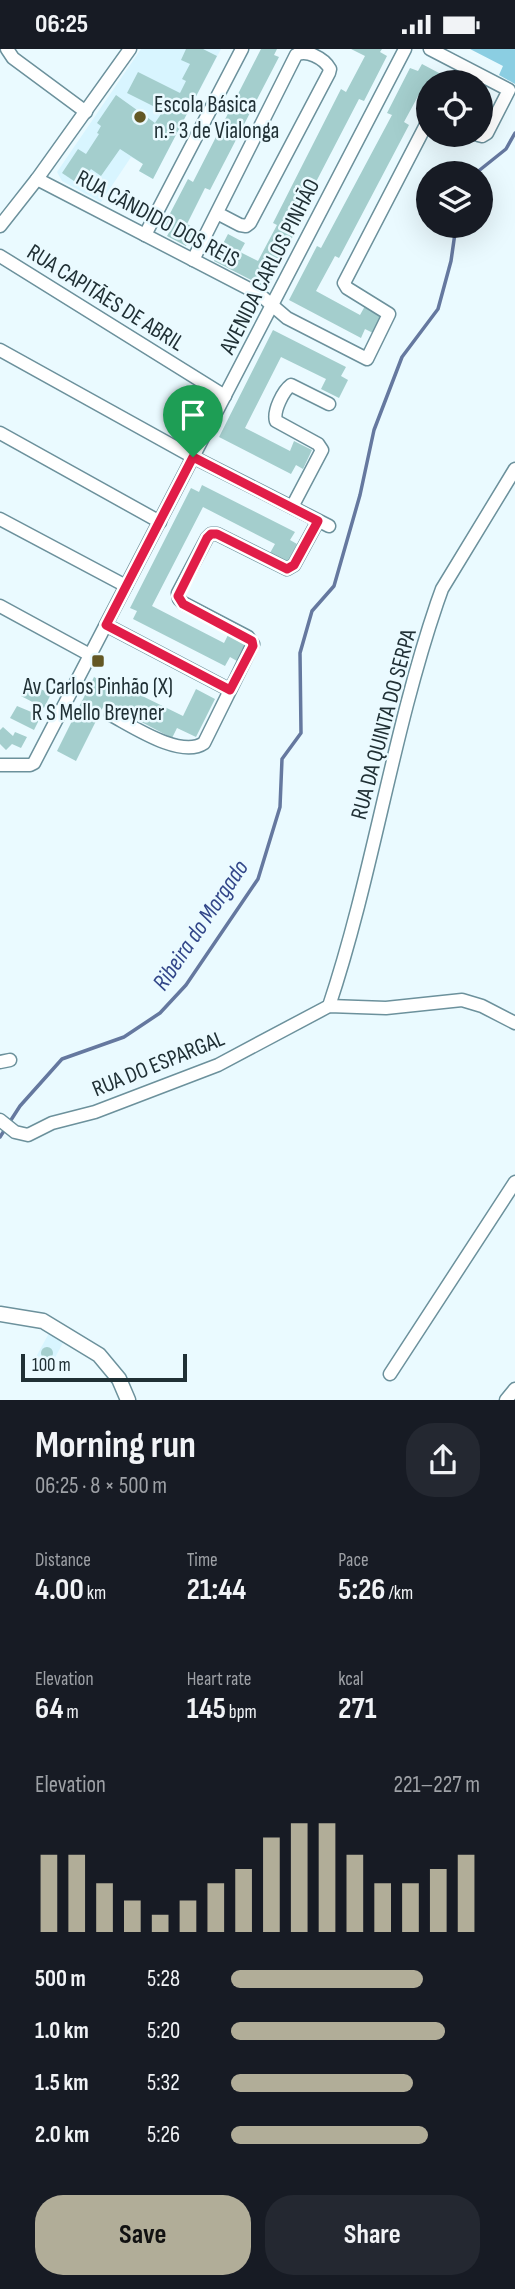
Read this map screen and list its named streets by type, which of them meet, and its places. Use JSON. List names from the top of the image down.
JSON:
{
  "streets": {
    "street": [
      "RUA CÂNDIDO DOS REIS",
      "AVENIDA CARLOS PINHÃO",
      "RUA CAPITÃES DE ABRIL",
      "RUA DA QUINTA DO SERPA",
      "RUA DO ESPARGAL"
    ]
  },
  "crossings": [
    ["RUA CÂNDIDO DOS REIS", "AVENIDA CARLOS PINHÃO"],
    ["AVENIDA CARLOS PINHÃO", "RUA CAPITÃES DE ABRIL"],
    ["RUA DA QUINTA DO SERPA", "RUA DO ESPARGAL"]
  ],
  "water": ["Ribeira do Morgado"],
  "places": {
    "other": ["Escola Básica n.º 3 de Vialonga"],
    "transit": ["Av Carlos Pinhão (X) R S Mello Breyner"]
  },
  "scale_bar": "100 m",
  "page": {
    "status": "06:25",
    "scale": "100 m",
    "heading": ["Morning run", "06:25 · 8 × 500 m"],
    "stats": [
      ["Distance", "4.00 km"],
      ["Time", "21:44"],
      ["Pace", "5:26 /km"],
      ["Elevation", "64 m"],
      ["Heart rate", "145 bpm"],
      ["kcal", "271"]
    ],
    "chart": ["Elevation", "221–227 m"],
    "list": [
      {
        "name": "500 m",
        "note": "5:28"
      },
      {
        "name": "1.0 km",
        "note": "5:20"
      },
      {
        "name": "1.5 km",
        "note": "5:32"
      },
      {
        "name": "2.0 km",
        "note": "5:26"
      }
    ],
    "buttons": ["Save", "Share"]
  }
}
